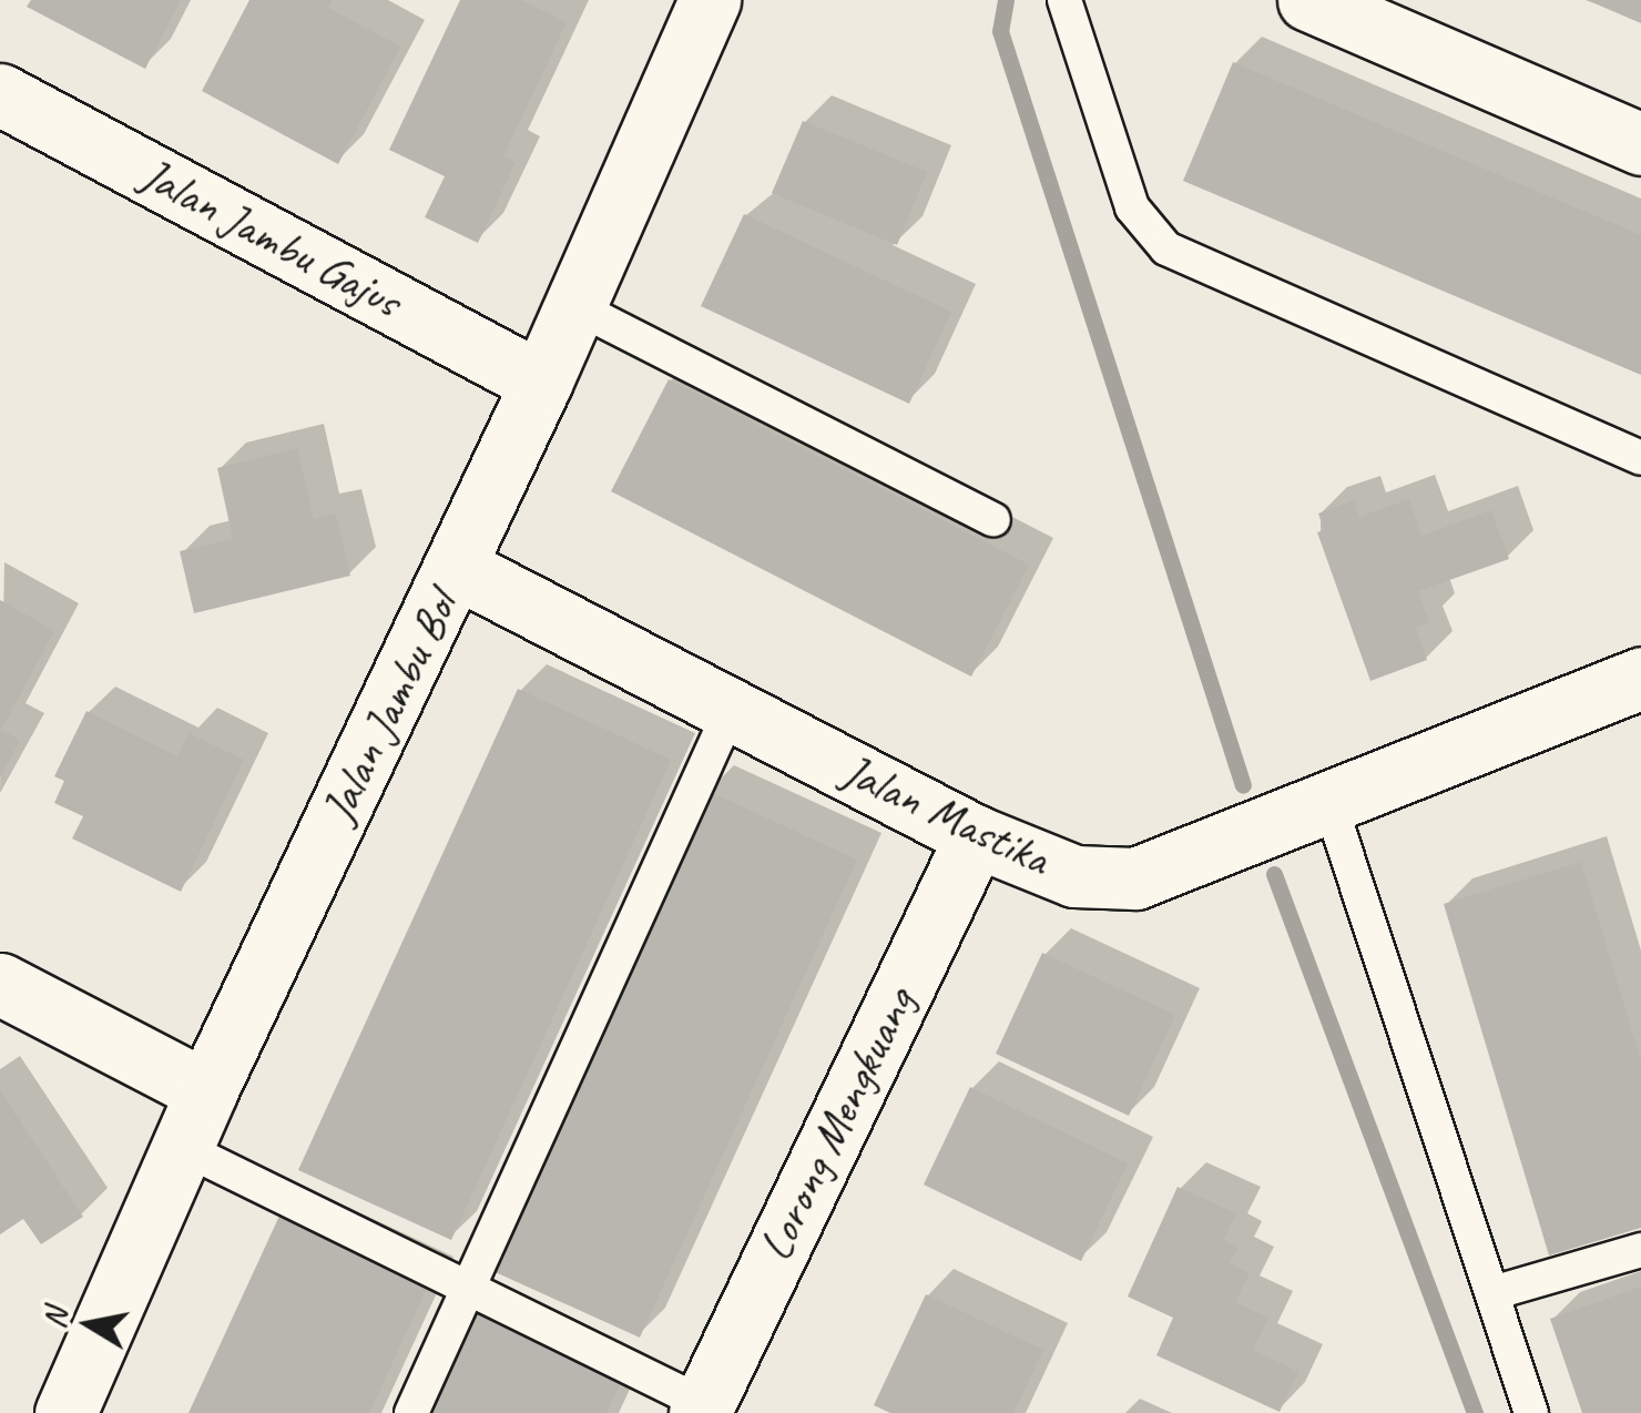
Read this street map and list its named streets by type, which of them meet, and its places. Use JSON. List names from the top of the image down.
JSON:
{
  "streets": {
    "street": [
      "Jalan Jambu Gajus",
      "Jalan Jambu Bol",
      "Jalan Mastika",
      "Lorong Mengkuang"
    ]
  },
  "crossings": [
    ["Jalan Jambu Gajus", "Jalan Jambu Bol"],
    ["Jalan Jambu Bol", "Jalan Mastika"],
    ["Jalan Mastika", "Lorong Mengkuang"]
  ],
  "north": "left"
}
